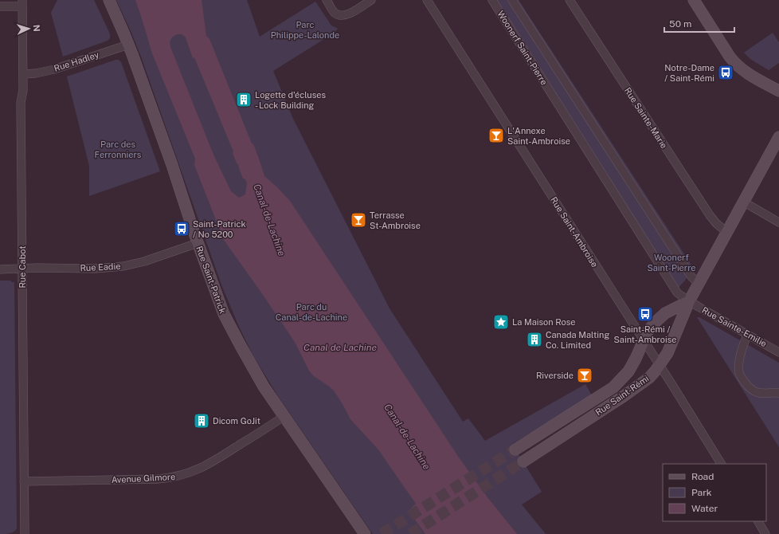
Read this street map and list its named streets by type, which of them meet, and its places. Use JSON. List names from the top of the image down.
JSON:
{
  "streets": {
    "main road": ["Rue Saint-Patrick", "Rue Saint-Rémi"],
    "street": [
      "Woonerf Saint-Pierre",
      "Rue Hadley",
      "Rue Sainte-Marie",
      "Rue Saint-Ambroise",
      "Rue Cabot",
      "Rue Eadie",
      "Rue Sainte-Emilie",
      "Avenue Gilmore"
    ]
  },
  "crossings": [
    ["Woonerf Saint-Pierre", "Rue Sainte-Emilie"],
    ["Woonerf Saint-Pierre", "Rue Saint-Rémi"],
    ["Rue Hadley", "Rue Cabot"],
    ["Rue Hadley", "Rue Saint-Patrick"],
    ["Rue Sainte-Marie", "Rue Saint-Rémi"],
    ["Rue Saint-Ambroise", "Rue Saint-Rémi"],
    ["Rue Cabot", "Rue Eadie"],
    ["Rue Cabot", "Avenue Gilmore"],
    ["Rue Eadie", "Rue Saint-Patrick"],
    ["Rue Saint-Patrick", "Avenue Gilmore"],
    ["Rue Sainte-Emilie", "Rue Saint-Rémi"]
  ],
  "water": ["Canal-de-Lachine", "Canal de Lachine"],
  "parks": [
    "Parc Philippe-Lalonde",
    "Parc des Ferronniers",
    "Woonerf Saint-Pierre",
    "Parc du Canal-de-Lachine"
  ],
  "places": {
    "bus stop": ["Notre-Dame / Saint-Rémi", "Saint-Patrick / No 5200", "Saint-Rémi / Saint-Ambroise"],
    "building": ["Logette d'écluses - Lock Building", "Canada Malting Co. Limited", "Dicom GoJit"],
    "bar": ["L'Annexe Saint-Ambroise", "Terrasse St-Ambroise", "Riverside"],
    "place": ["La Maison Rose"]
  },
  "legend": ["Road", "Park", "Water"],
  "scale_bar": "50 m",
  "north": "right"
}
